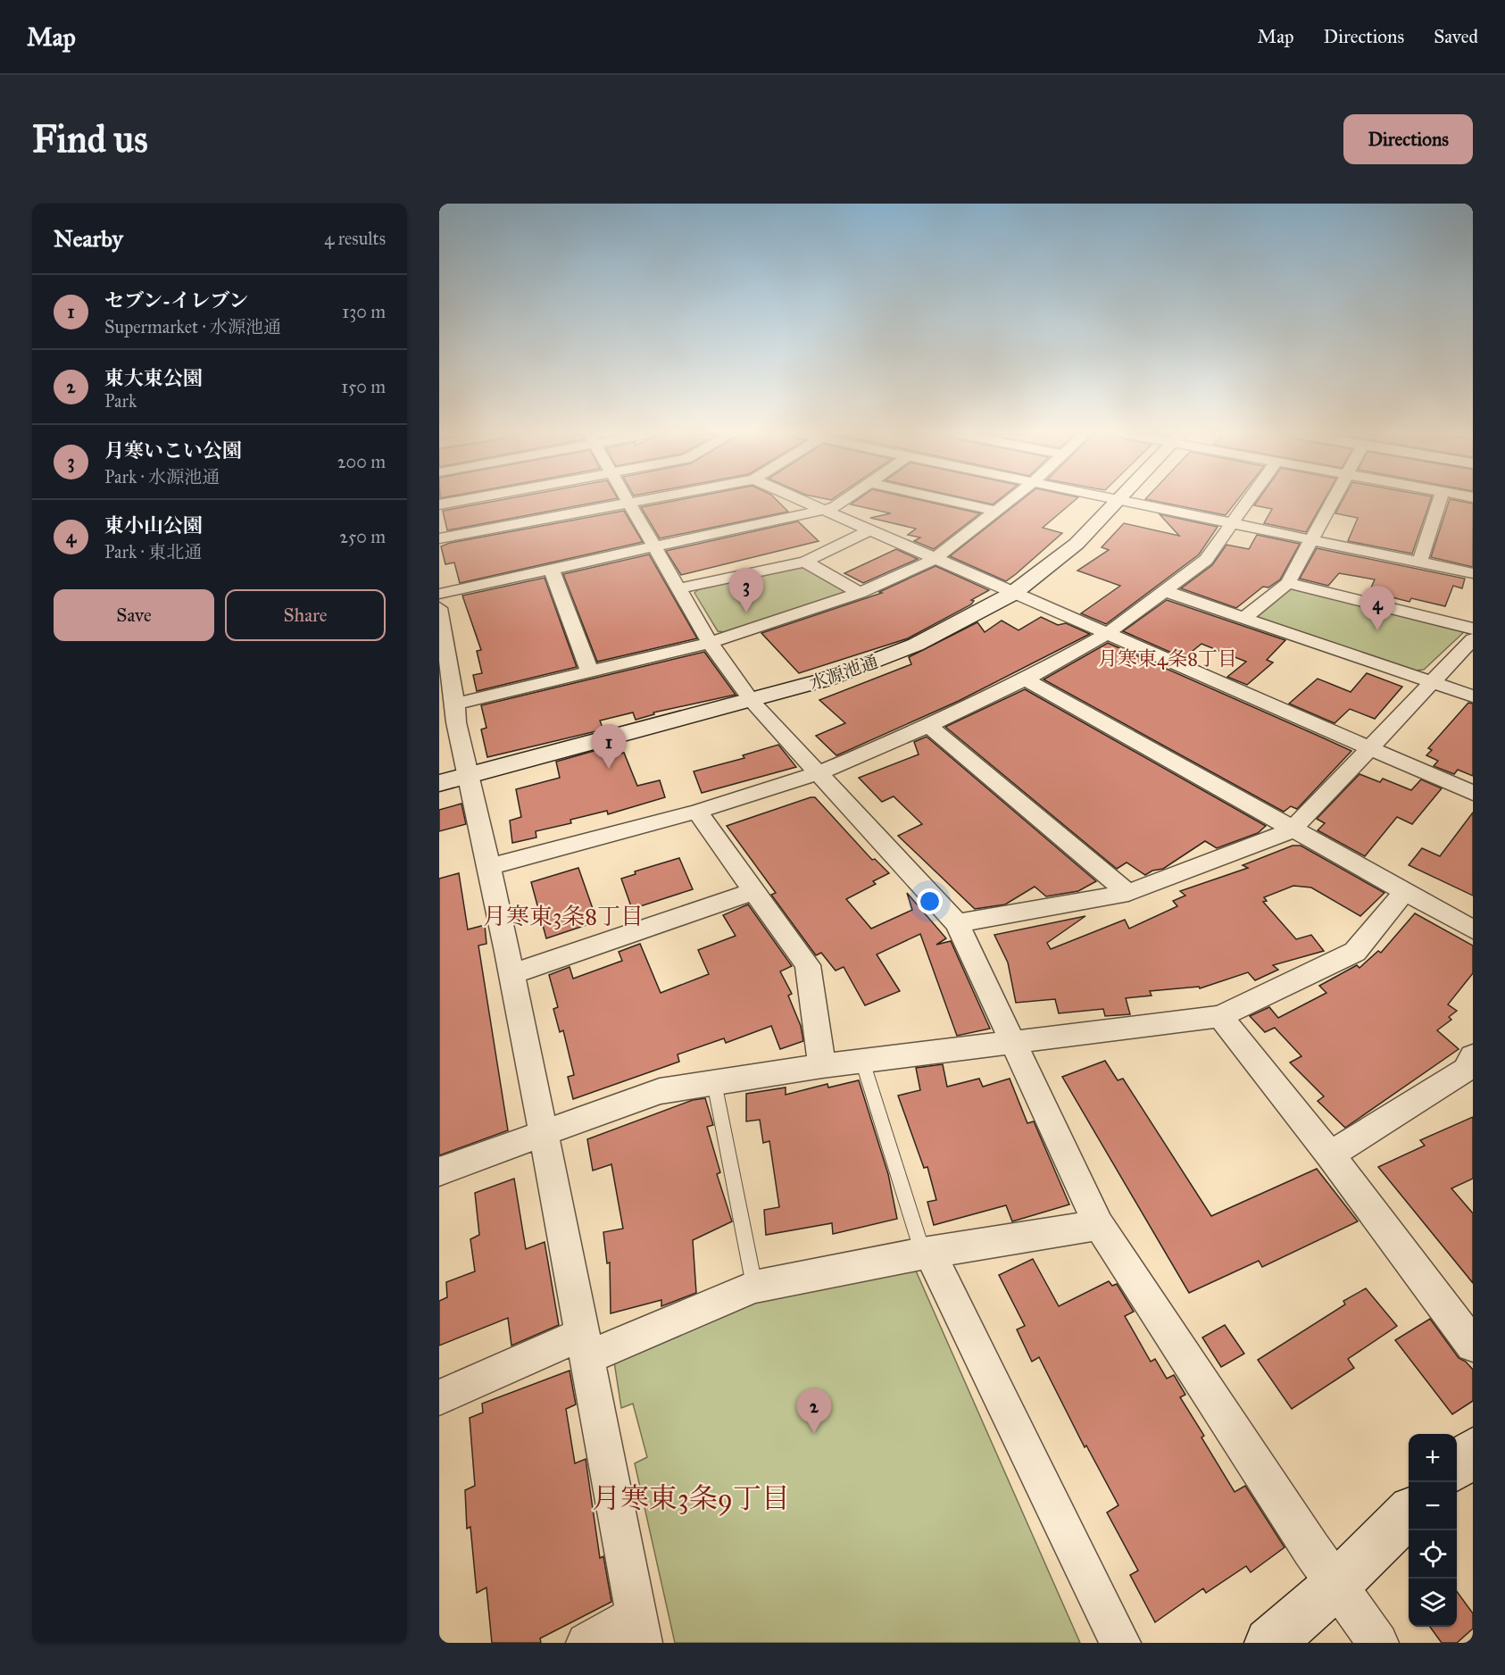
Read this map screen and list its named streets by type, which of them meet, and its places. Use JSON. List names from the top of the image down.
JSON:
{
  "streets": {
    "street": ["水源池通"]
  },
  "districts": ["月寒東4条8丁目", "月寒東3条8丁目", "月寒東3条9丁目"],
  "page": {
    "header": "Map",
    "nav": ["Map", "Directions", "Saved"],
    "buttons": [
      "Directions",
      ["Save", "Share"]
    ],
    "title": "Find us",
    "heading": ["Nearby", "4 results"],
    "list": [
      {
        "mark": "1",
        "name": "セブン-イレブン",
        "note": "Supermarket · 水源池通",
        "value": "130 m"
      },
      {
        "mark": "2",
        "name": "東大東公園",
        "note": "Park",
        "value": "150 m"
      },
      {
        "mark": "3",
        "name": "月寒いこい公園",
        "note": "Park · 水源池通",
        "value": "200 m"
      },
      {
        "mark": "4",
        "name": "東小山公園",
        "note": "Park · 東北通",
        "value": "250 m"
      }
    ],
    "pins": [
      "3",
      "4",
      "1",
      "2"
    ],
    "map_buttons": ["+", "−"]
  }
}
